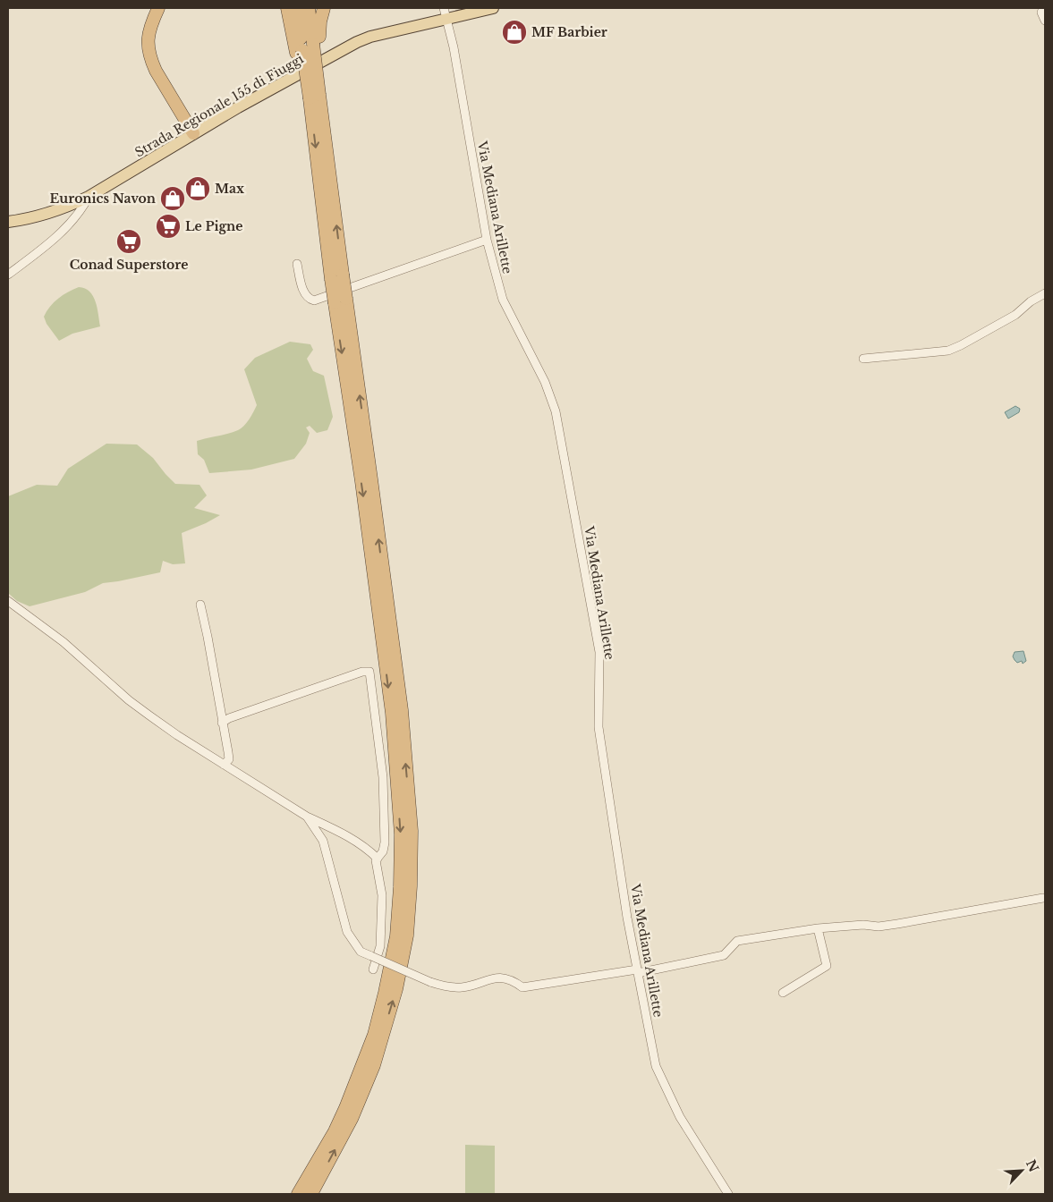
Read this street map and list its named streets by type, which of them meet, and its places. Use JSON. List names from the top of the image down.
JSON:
{
  "streets": {
    "main road": ["Strada Regionale 155 di Fiuggi"],
    "street": ["Via Mediana Arillette"]
  },
  "crossings": [
    ["Strada Regionale 155 di Fiuggi", "Via Mediana Arillette"]
  ],
  "places": {
    "shop": ["MF Barbier", "Max", "Euronics Navon"],
    "supermarket": ["Le Pigne", "Conad Superstore"]
  },
  "north": "top right"
}
